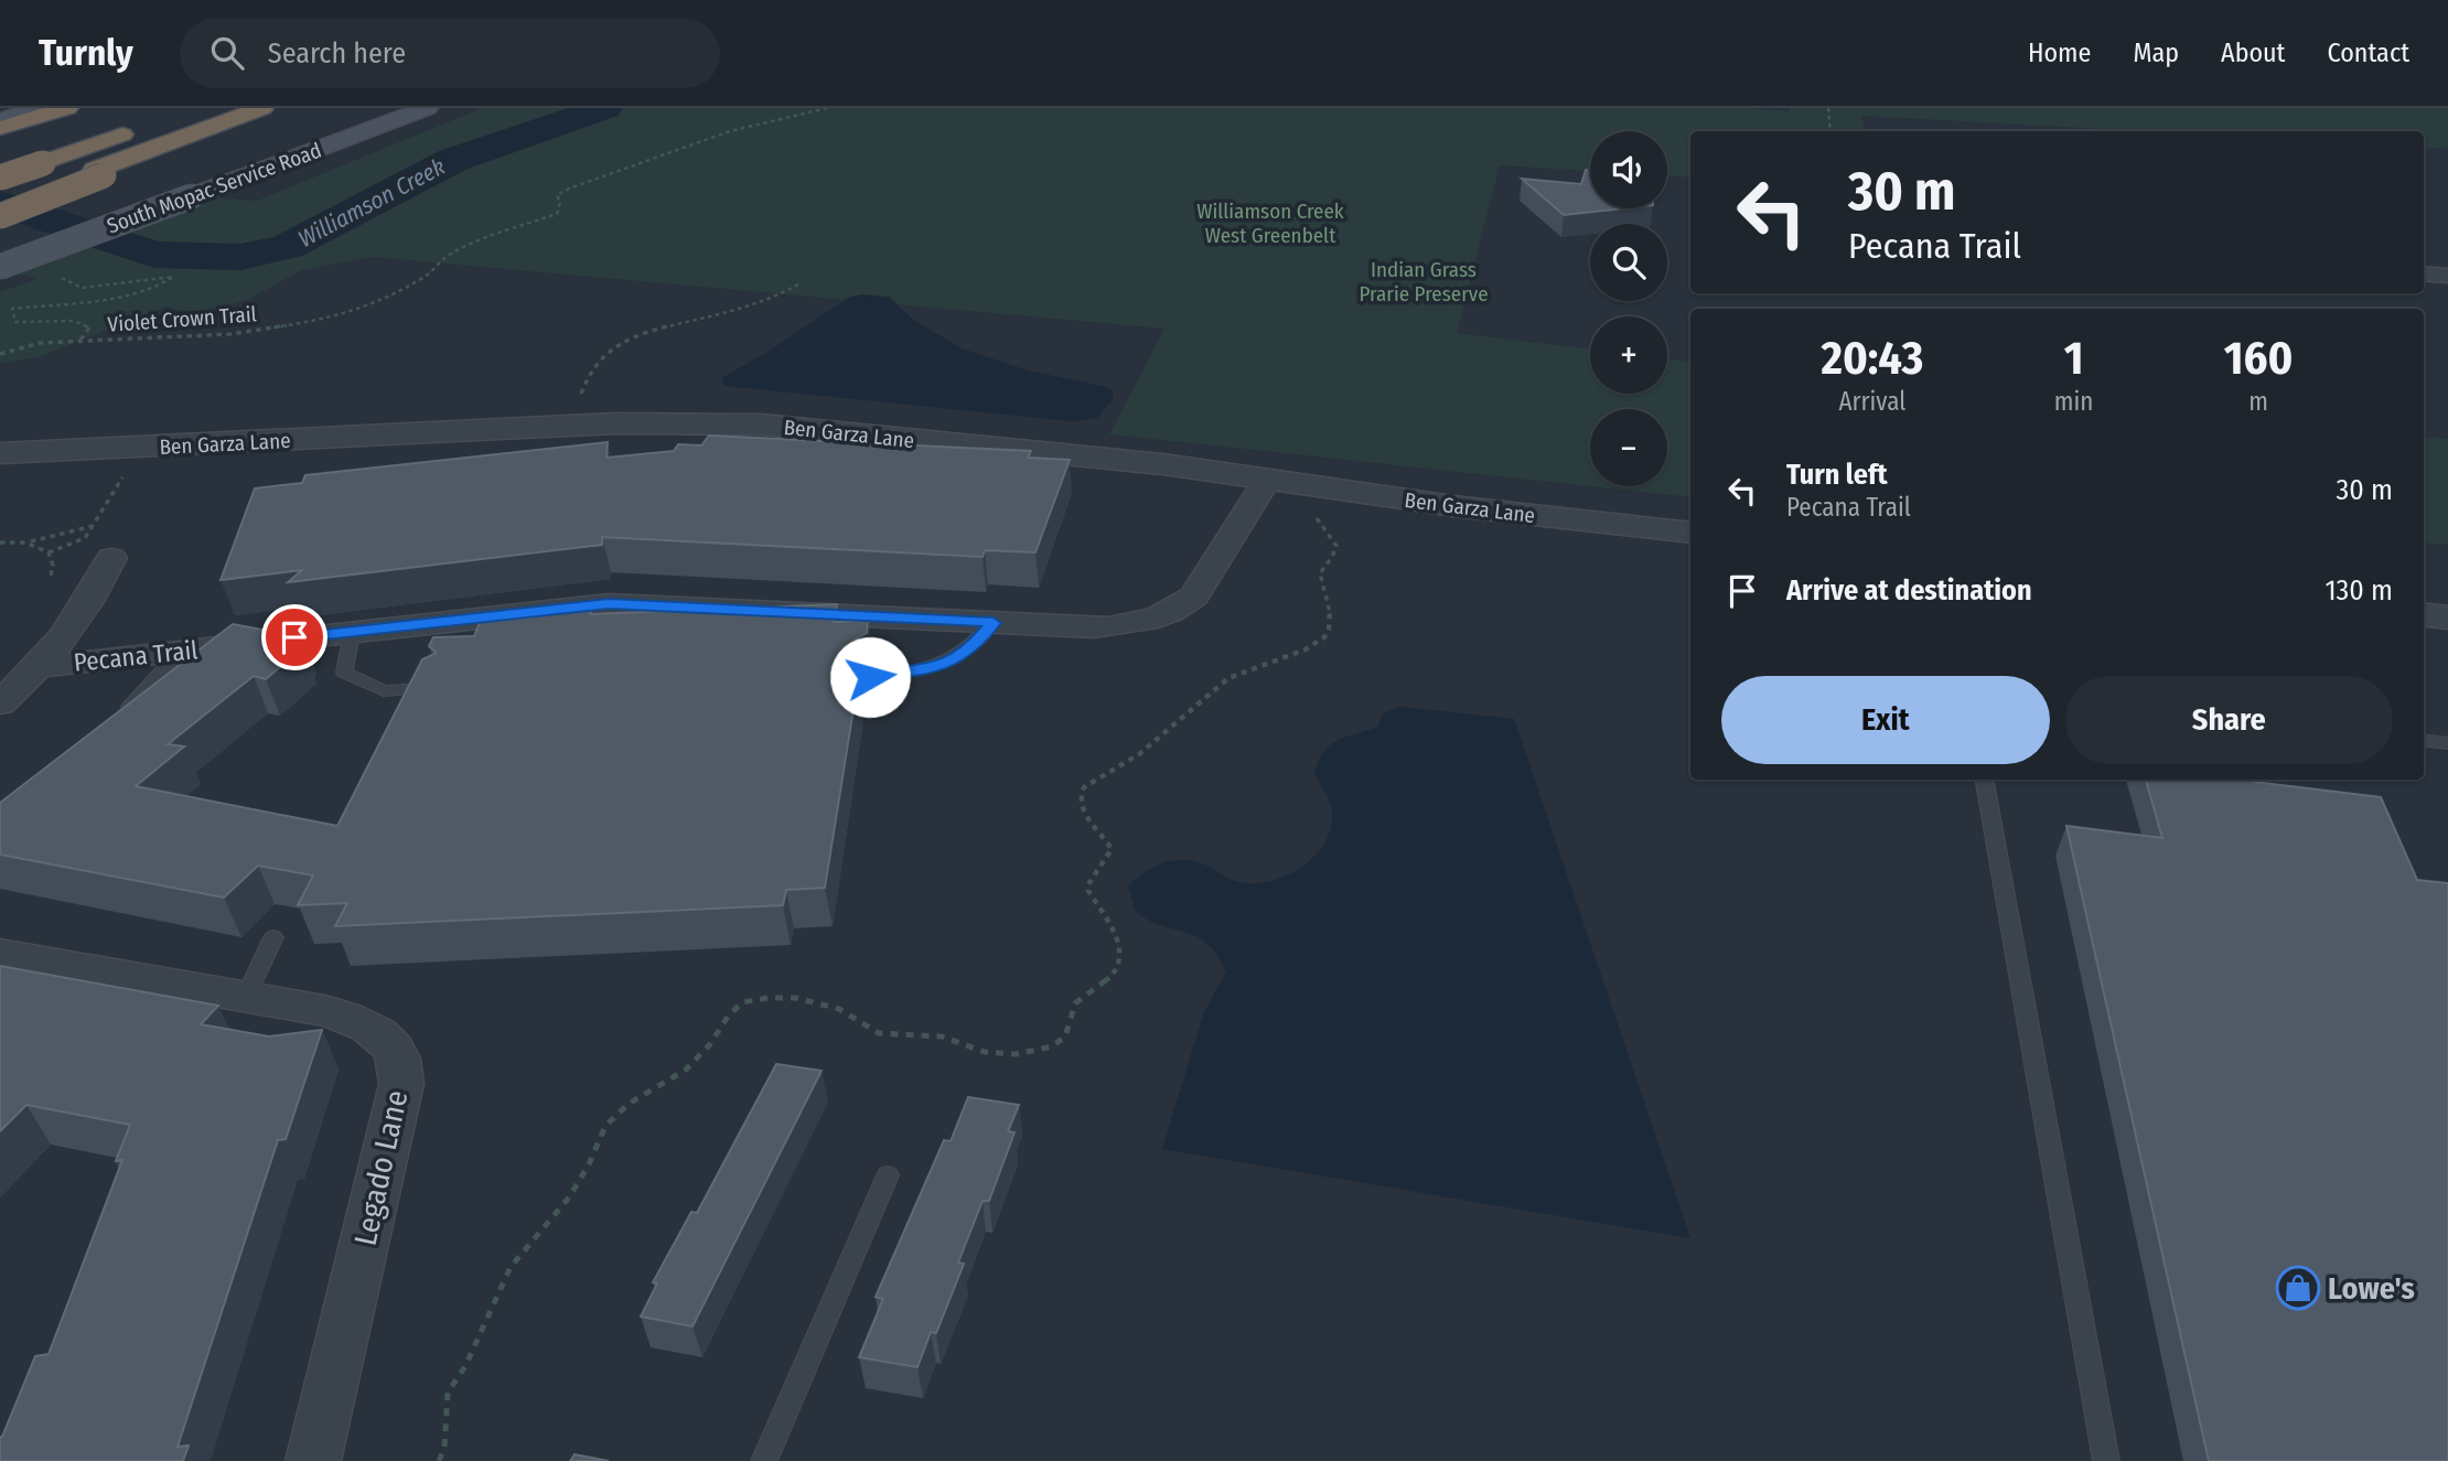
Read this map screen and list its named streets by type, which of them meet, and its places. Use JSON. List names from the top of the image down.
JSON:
{
  "streets": {
    "main road": ["South Mopac Service Road"],
    "street": ["Ben Garza Lane", "Pecana Trail", "Legado Lane"],
    "path": ["Violet Crown Trail"]
  },
  "crossings": [
    ["Ben Garza Lane", "Pecana Trail"]
  ],
  "water": ["Williamson Creek"],
  "parks": ["Williamson Creek West Greenbelt", "Indian Grass Prarie Preserve"],
  "places": {
    "shop": ["Lowe's"]
  },
  "page": {
    "header": "Turnly",
    "search": "Search here",
    "nav": [
      "Home",
      "Map",
      "About",
      "Contact"
    ],
    "map_buttons": ["+", "−"],
    "turn": ["30 m", "Pecana Trail"],
    "eta": [
      "20:43",
      "Arrival",
      "1",
      "min",
      "160",
      "m"
    ],
    "list": [
      {
        "name": "Turn left",
        "note": "Pecana Trail",
        "value": "30 m"
      },
      {
        "name": "Arrive at destination",
        "value": "130 m"
      }
    ],
    "buttons": ["Exit", "Share"]
  }
}
